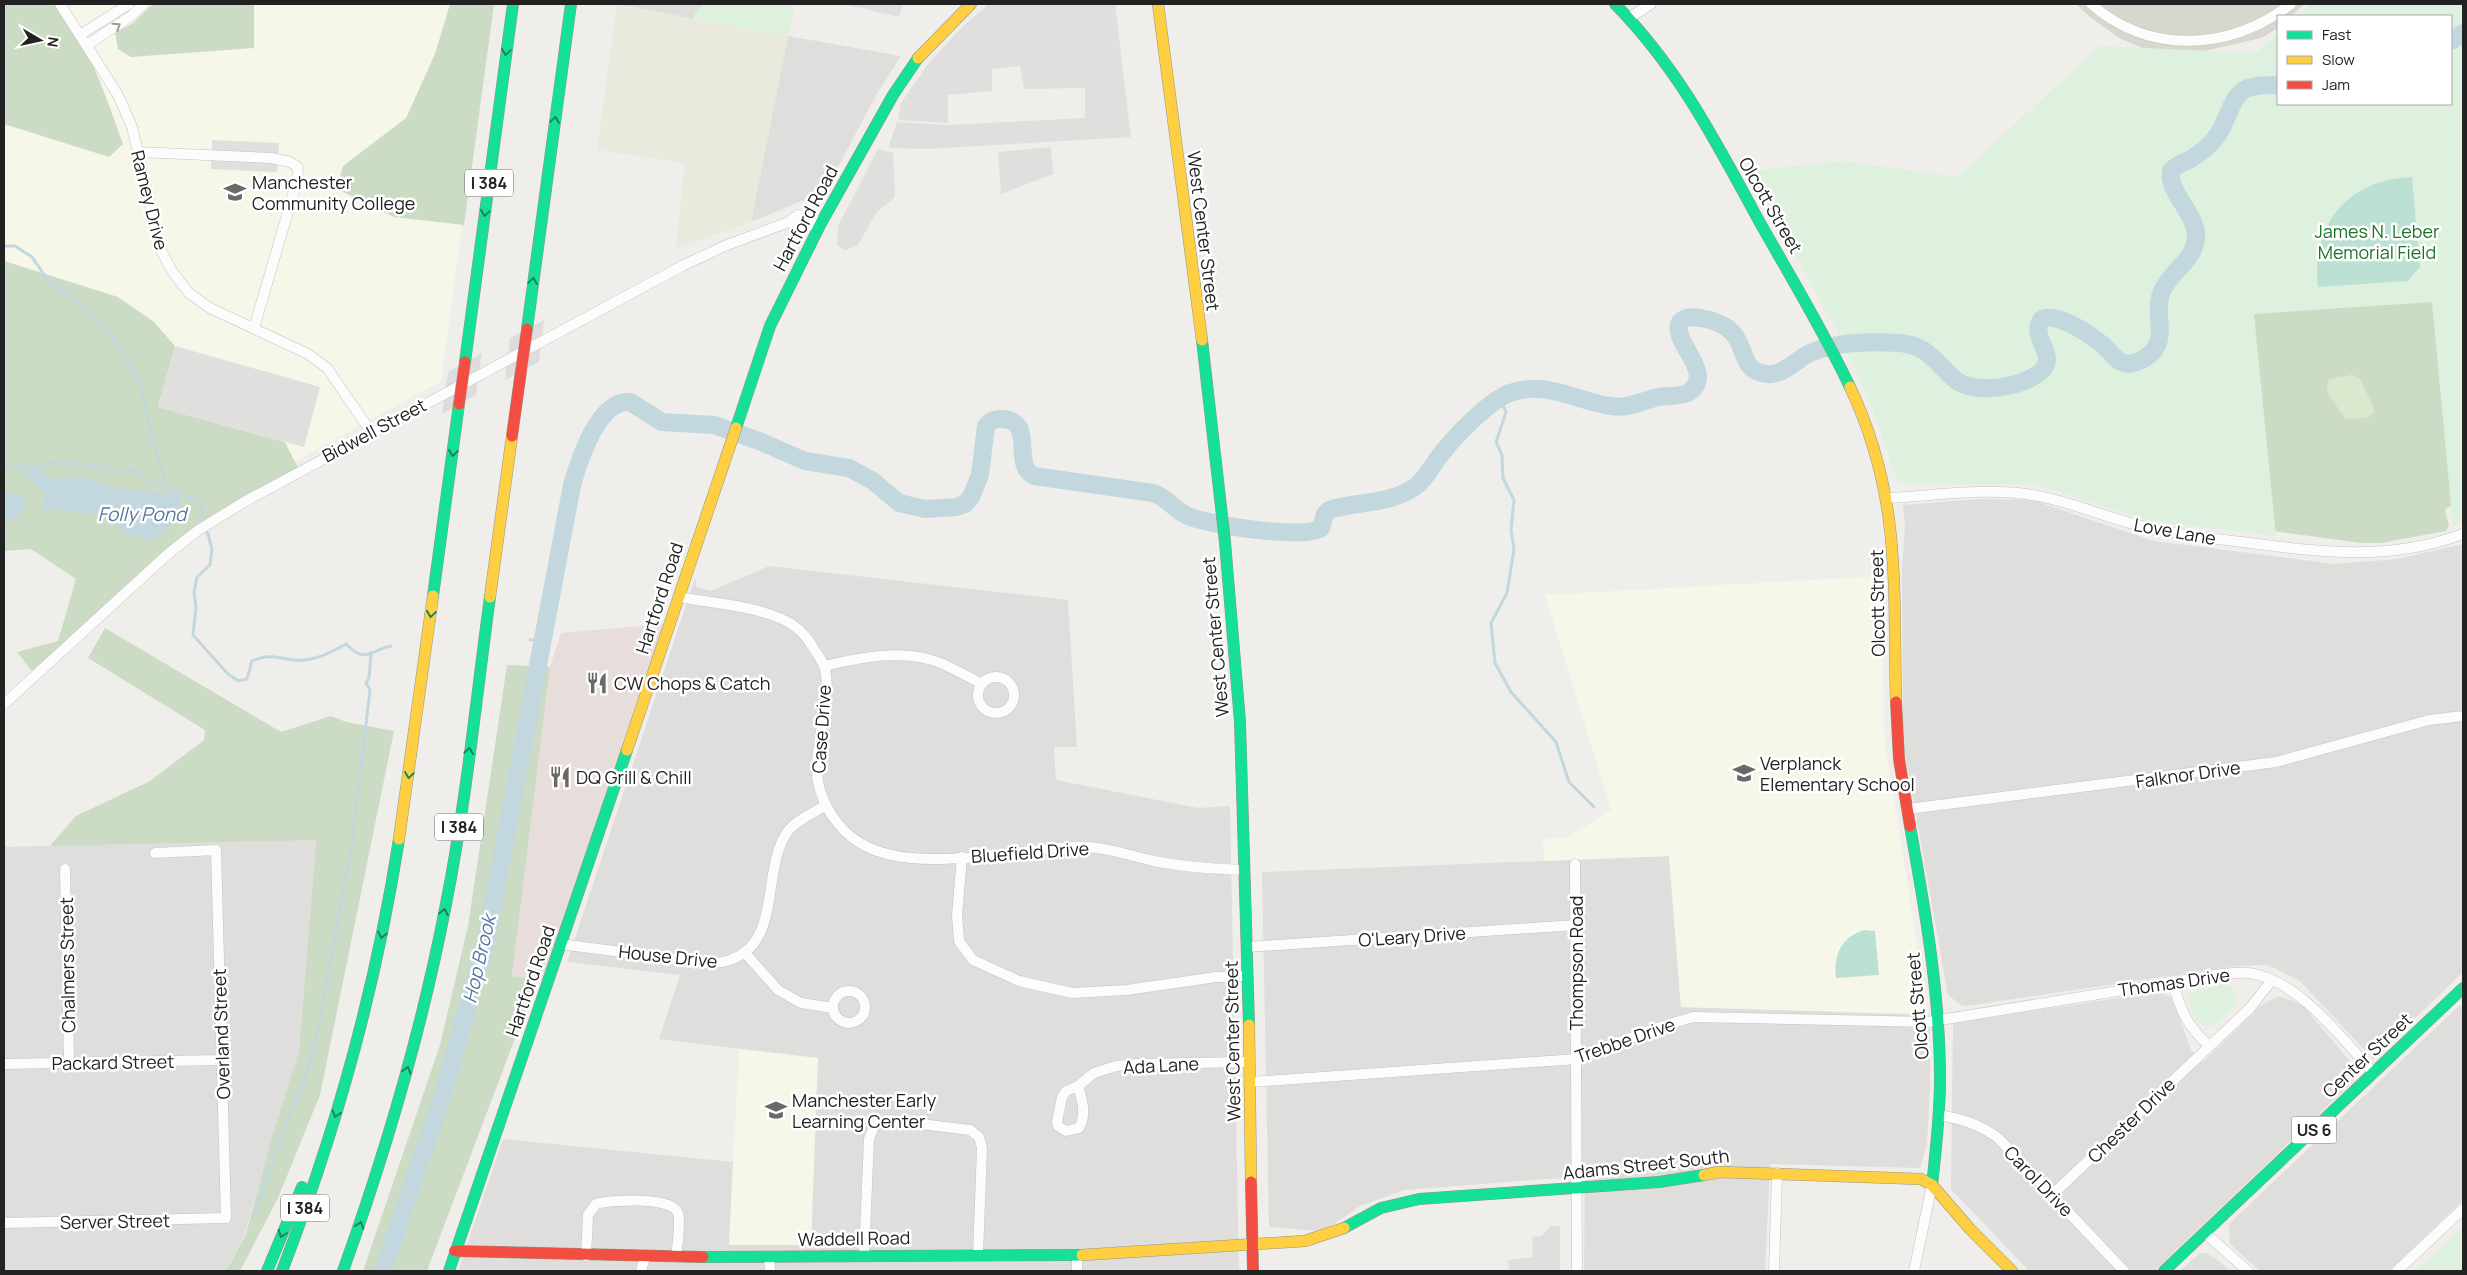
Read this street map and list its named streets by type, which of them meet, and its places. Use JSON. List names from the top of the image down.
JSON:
{
  "streets": {
    "main road": [
      "I 384",
      "Olcott Street",
      "Hartford Road",
      "West Center Street",
      "Center Street",
      "US 6",
      "Adams Street South",
      "Waddell Road"
    ],
    "street": [
      "Ramey Drive",
      "Bidwell Street",
      "Love Lane",
      "Case Drive",
      "Falknor Drive",
      "Bluefield Drive",
      "O'Leary Drive",
      "House Drive",
      "Thompson Road",
      "Chalmers Street",
      "Thomas Drive",
      "Overland Street",
      "Trebbe Drive",
      "Packard Street",
      "Ada Lane",
      "Chester Drive",
      "Carol Drive",
      "Server Street"
    ]
  },
  "crossings": [
    ["Ramey Drive", "Bidwell Street"],
    ["Olcott Street", "Love Lane"],
    ["Olcott Street", "Falknor Drive"],
    ["Olcott Street", "Thomas Drive"],
    ["Olcott Street", "Trebbe Drive"],
    ["Olcott Street", "Adams Street South"],
    ["Olcott Street", "Carol Drive"],
    ["Hartford Road", "Bidwell Street"],
    ["Hartford Road", "Case Drive"],
    ["Hartford Road", "House Drive"],
    ["Hartford Road", "Waddell Road"],
    ["West Center Street", "Bluefield Drive"],
    ["West Center Street", "O'Leary Drive"],
    ["West Center Street", "Trebbe Drive"],
    ["West Center Street", "Ada Lane"],
    ["West Center Street", "Adams Street South"],
    ["West Center Street", "Waddell Road"],
    ["Case Drive", "Bluefield Drive"],
    ["O'Leary Drive", "Thompson Road"],
    ["Thompson Road", "Trebbe Drive"],
    ["Thompson Road", "Adams Street South"],
    ["Chalmers Street", "Packard Street"],
    ["Thomas Drive", "Trebbe Drive"],
    ["Thomas Drive", "Center Street"],
    ["Thomas Drive", "Chester Drive"],
    ["Overland Street", "Packard Street"],
    ["Overland Street", "Server Street"],
    ["Chester Drive", "Carol Drive"],
    ["Adams Street South", "Waddell Road"]
  ],
  "water": ["Folly Pond", "Hop Brook"],
  "parks": ["James N. Leber Memorial Field"],
  "places": {
    "school or university": ["Manchester Community College", "Verplanck Elementary School", "Manchester Early Learning Center"],
    "restaurant": ["CW Chops & Catch", "DQ Grill & Chill"]
  },
  "legend": ["Fast", "Slow", "Jam"],
  "north": "right"
}
